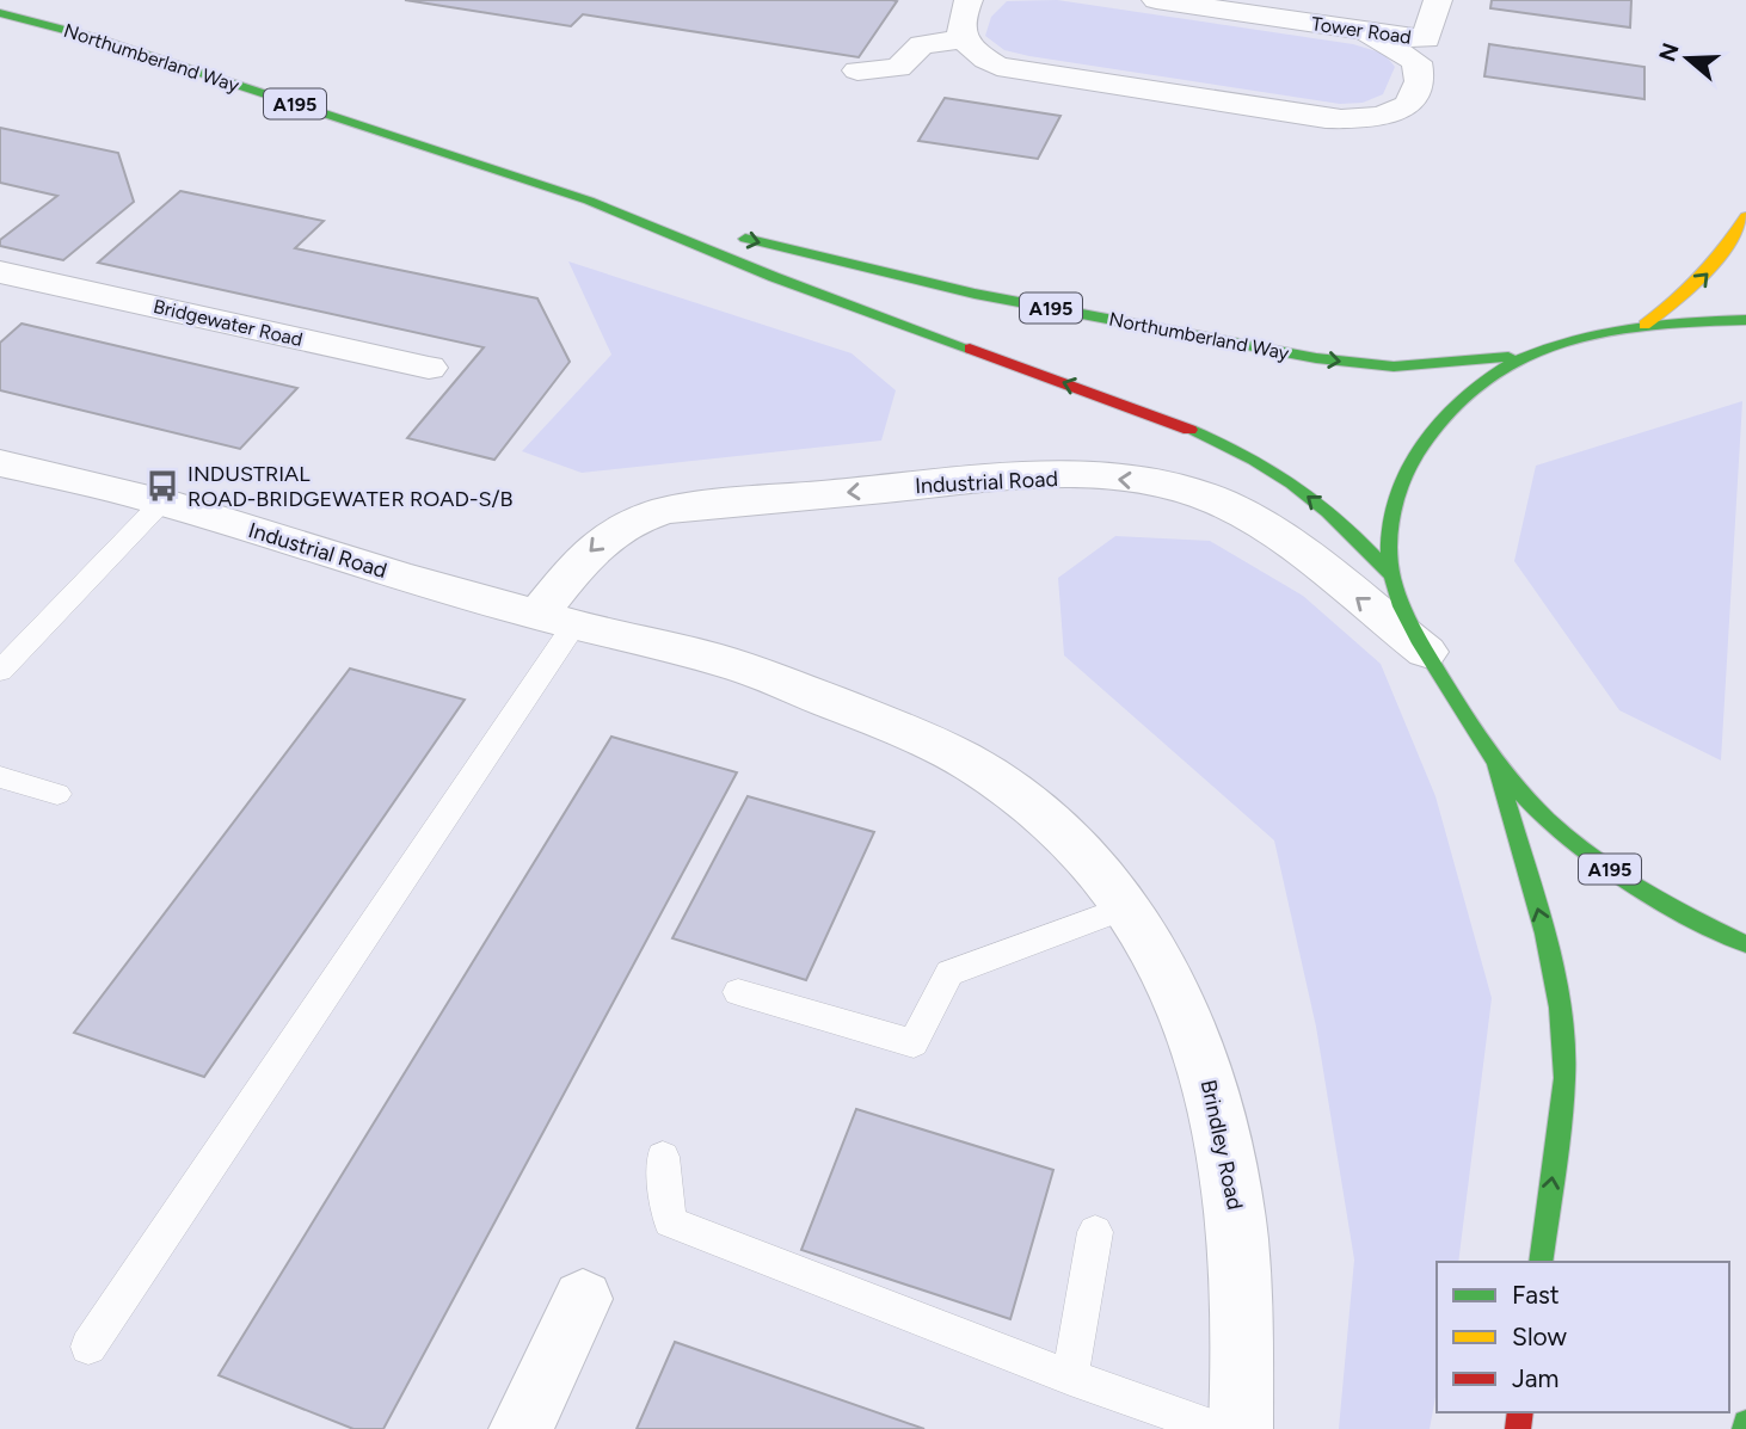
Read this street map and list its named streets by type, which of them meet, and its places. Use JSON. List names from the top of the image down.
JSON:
{
  "streets": {
    "main road": ["Northumberland Way", "A195"],
    "street": [
      "Tower Road",
      "Bridgewater Road",
      "Industrial Road",
      "Brindley Road"
    ]
  },
  "crossings": [
    ["Northumberland Way", "A195"],
    ["A195", "Industrial Road"],
    ["Industrial Road", "Brindley Road"]
  ],
  "places": {
    "bus stop": ["INDUSTRIAL ROAD-BRIDGEWATER ROAD-S/B"]
  },
  "legend": ["Fast", "Slow", "Jam"],
  "north": "left"
}
